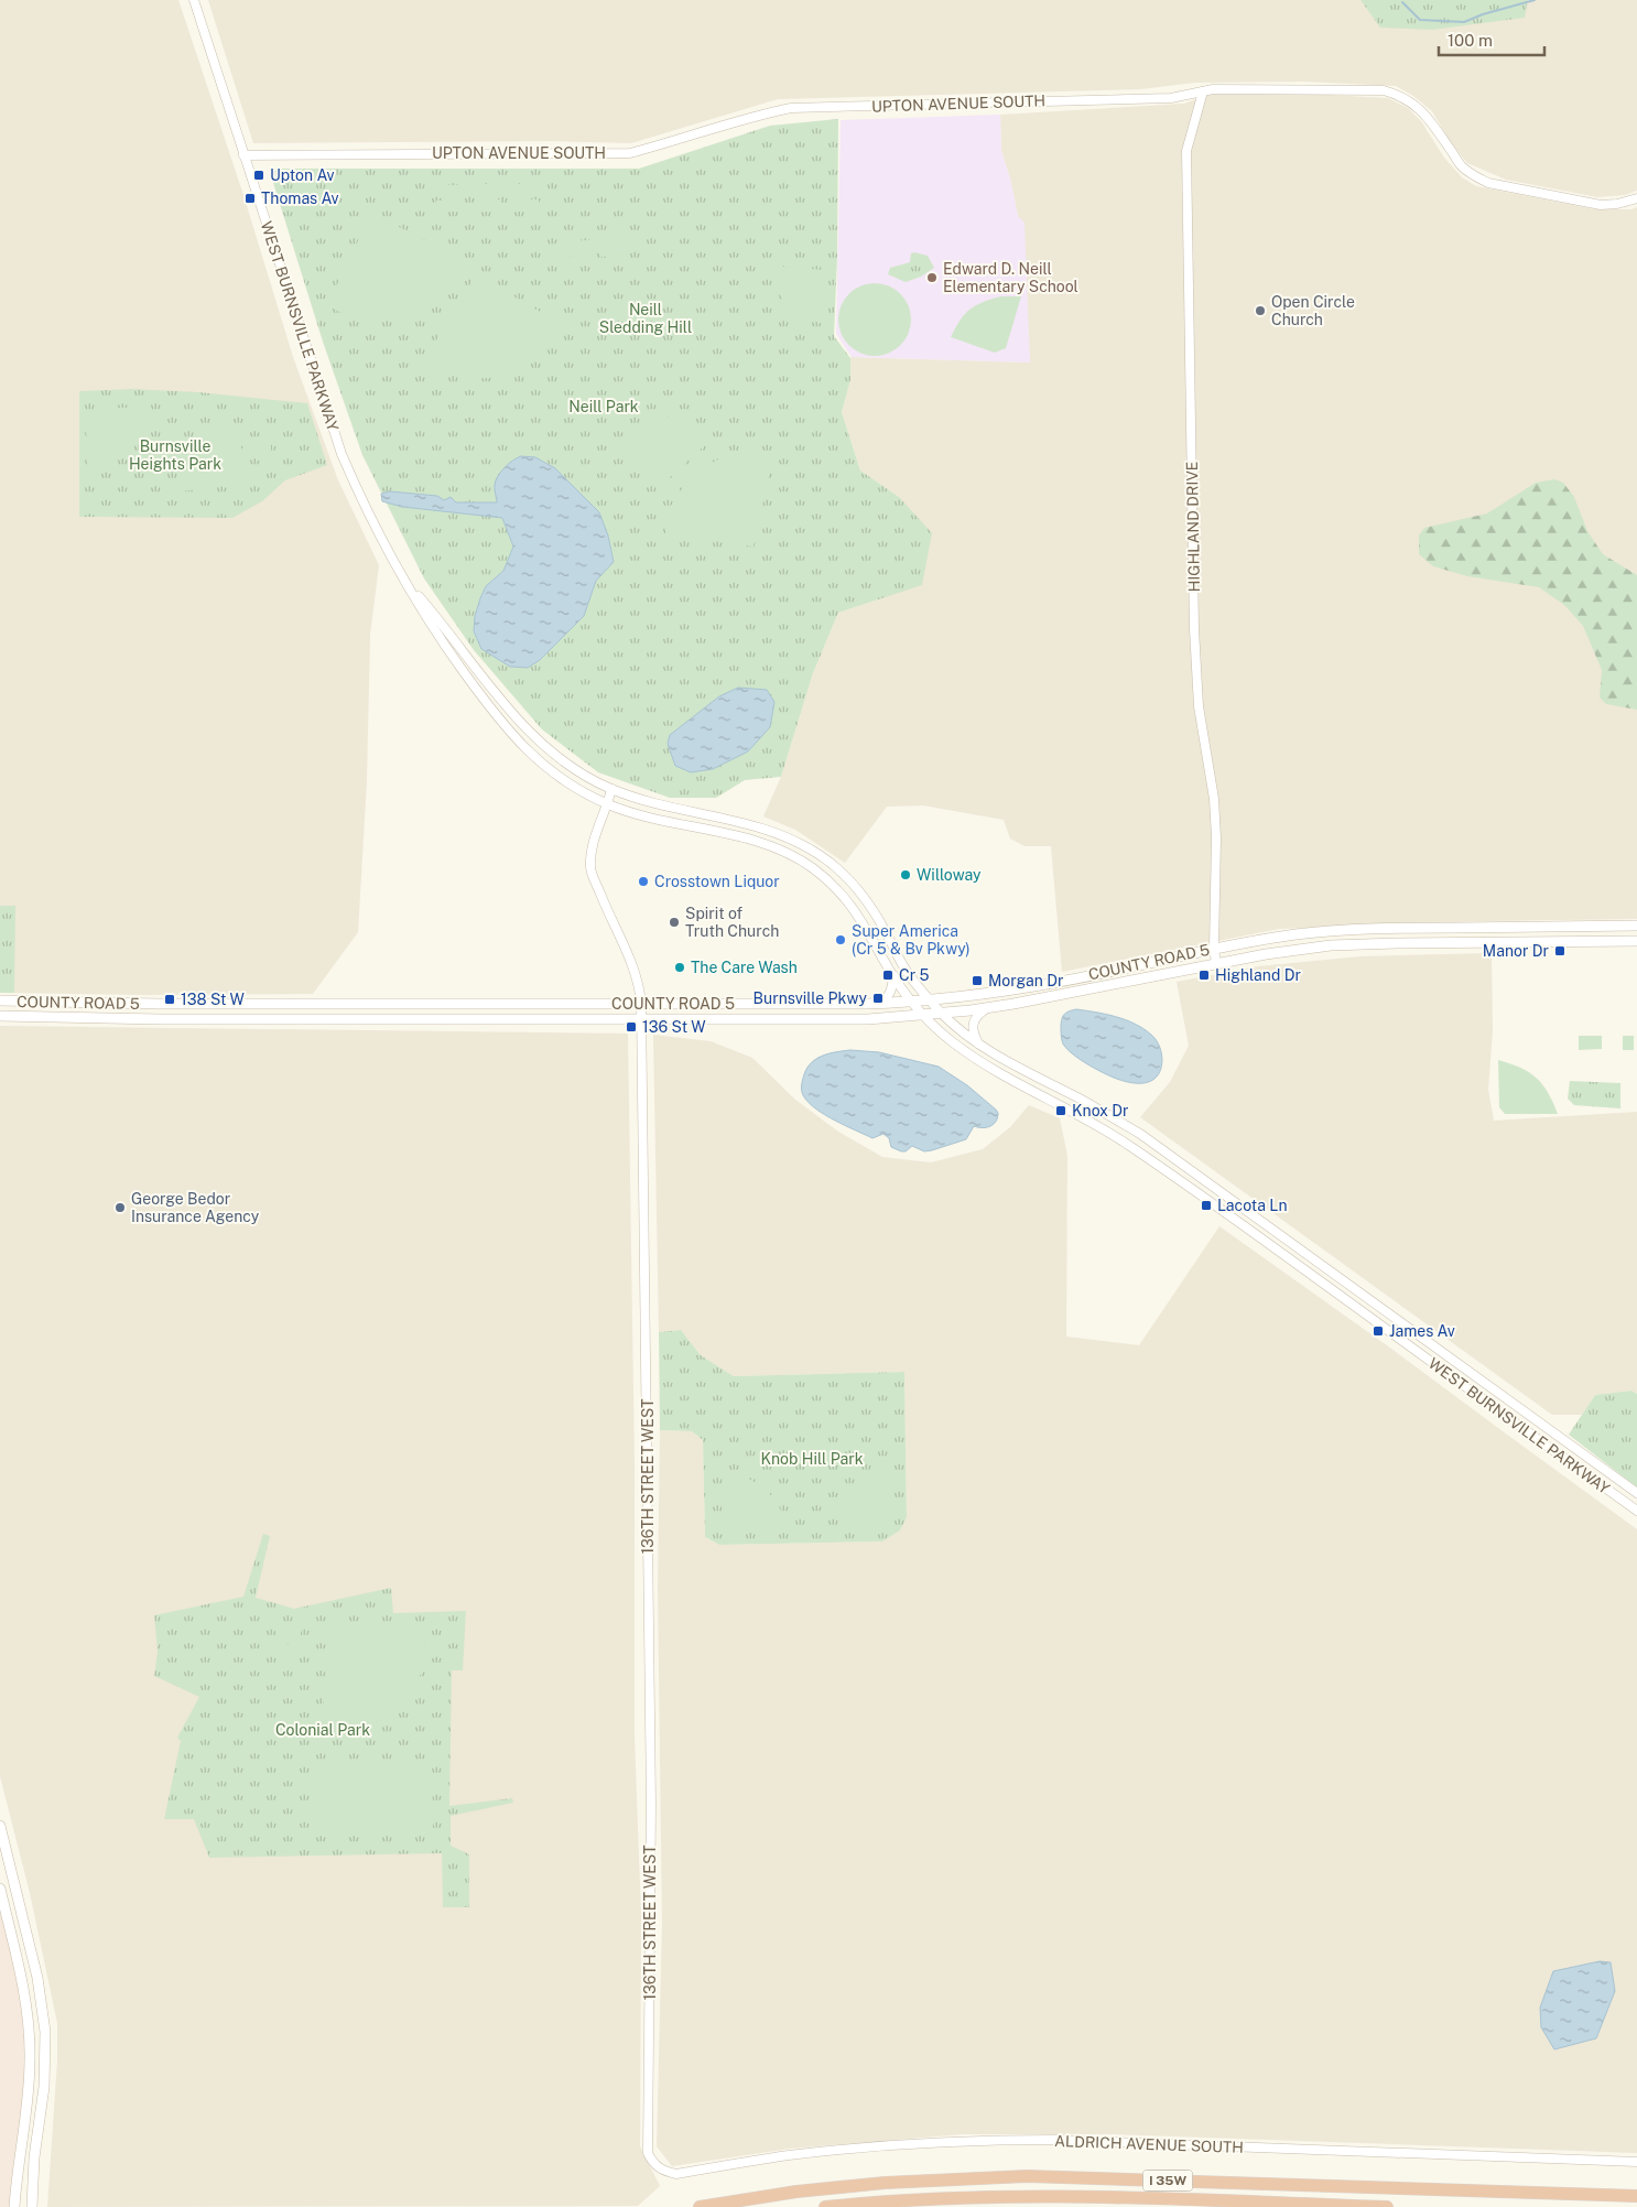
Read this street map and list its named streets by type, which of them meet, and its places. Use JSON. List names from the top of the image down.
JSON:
{
  "streets": {
    "highway": ["I 35W"],
    "main road": ["COUNTY ROAD 5"],
    "street": [
      "UPTON AVENUE SOUTH",
      "WEST BURNSVILLE PARKWAY",
      "HIGHLAND DRIVE",
      "136TH STREET WEST",
      "ALDRICH AVENUE SOUTH"
    ]
  },
  "crossings": [
    ["UPTON AVENUE SOUTH", "WEST BURNSVILLE PARKWAY"],
    ["UPTON AVENUE SOUTH", "HIGHLAND DRIVE"],
    ["WEST BURNSVILLE PARKWAY", "COUNTY ROAD 5"],
    ["WEST BURNSVILLE PARKWAY", "136TH STREET WEST"],
    ["HIGHLAND DRIVE", "COUNTY ROAD 5"],
    ["COUNTY ROAD 5", "136TH STREET WEST"],
    ["136TH STREET WEST", "ALDRICH AVENUE SOUTH"]
  ],
  "parks": [
    "Neill Sledding Hill",
    "Neill Park",
    "Burnsville Heights Park",
    "Knob Hill Park",
    "Colonial Park"
  ],
  "places": {
    "transit": [
      "Upton Av",
      "Thomas Av",
      "Manor Dr",
      "Cr 5",
      "Highland Dr",
      "Morgan Dr",
      "Burnsville Pkwy",
      "138 St W",
      "136 St W",
      "Knox Dr",
      "Lacota Ln",
      "James Av"
    ],
    "other": [
      "Edward D. Neill Elementary School",
      "Open Circle Church",
      "Willoway",
      "Crosstown Liquor",
      "Spirit of Truth Church",
      "Super America (Cr 5 & Bv Pkwy)",
      "The Care Wash",
      "George Bedor Insurance Agency"
    ]
  },
  "scale_bar": "100 m"
}
